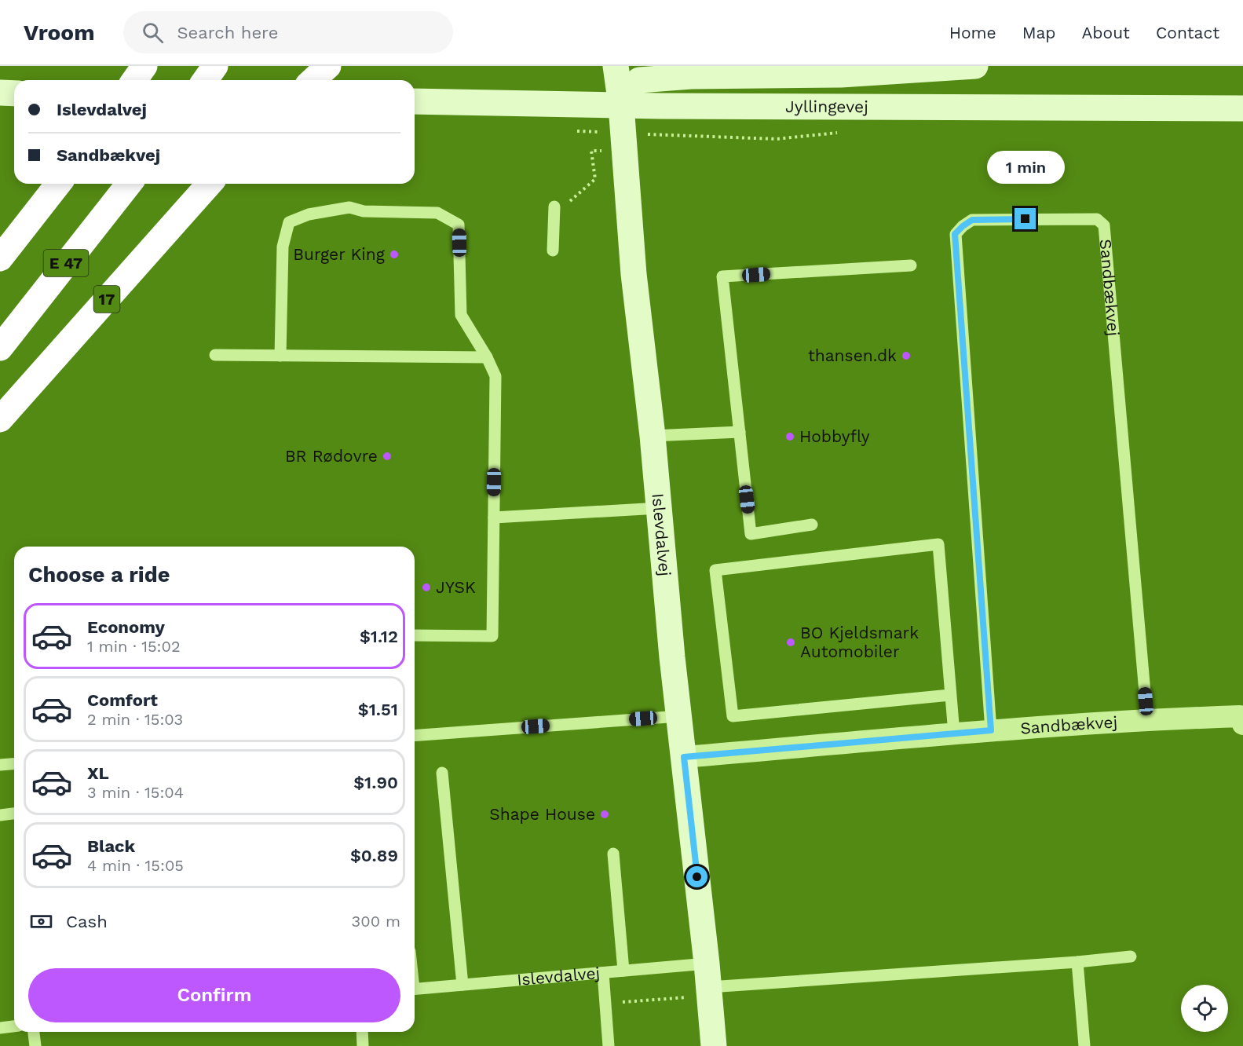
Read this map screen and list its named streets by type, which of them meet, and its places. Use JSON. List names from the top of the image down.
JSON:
{
  "streets": {
    "highway": ["E 47", "17"],
    "street": ["Jyllingevej", "Sandbækvej", "Islevdalvej"]
  },
  "crossings": [
    ["Jyllingevej", "Islevdalvej"],
    ["Sandbækvej", "Islevdalvej"]
  ],
  "places": [
    "Burger King",
    "thansen.dk",
    "Hobbyfly",
    "BR Rødovre",
    "JYSK",
    "BO Kjeldsmark Automobiler",
    "Shape House"
  ],
  "page": {
    "header": "Vroom",
    "search": "Search here",
    "nav": [
      "Home",
      "Map",
      "About",
      "Contact"
    ],
    "banner": ["Islevdalvej", "Sandbækvej"],
    "bubble": "1 min",
    "heading": "Choose a ride",
    "list": [
      {
        "name": "Economy",
        "note": "1 min · 15:02",
        "value": "$1.12"
      },
      {
        "name": "Comfort",
        "note": "2 min · 15:03",
        "value": "$1.51"
      },
      {
        "name": "XL",
        "note": "3 min · 15:04",
        "value": "$1.90"
      },
      {
        "name": "Black",
        "note": "4 min · 15:05",
        "value": "$0.89"
      }
    ],
    "pay": ["Cash", "300 m"],
    "buttons": "Confirm"
  }
}
